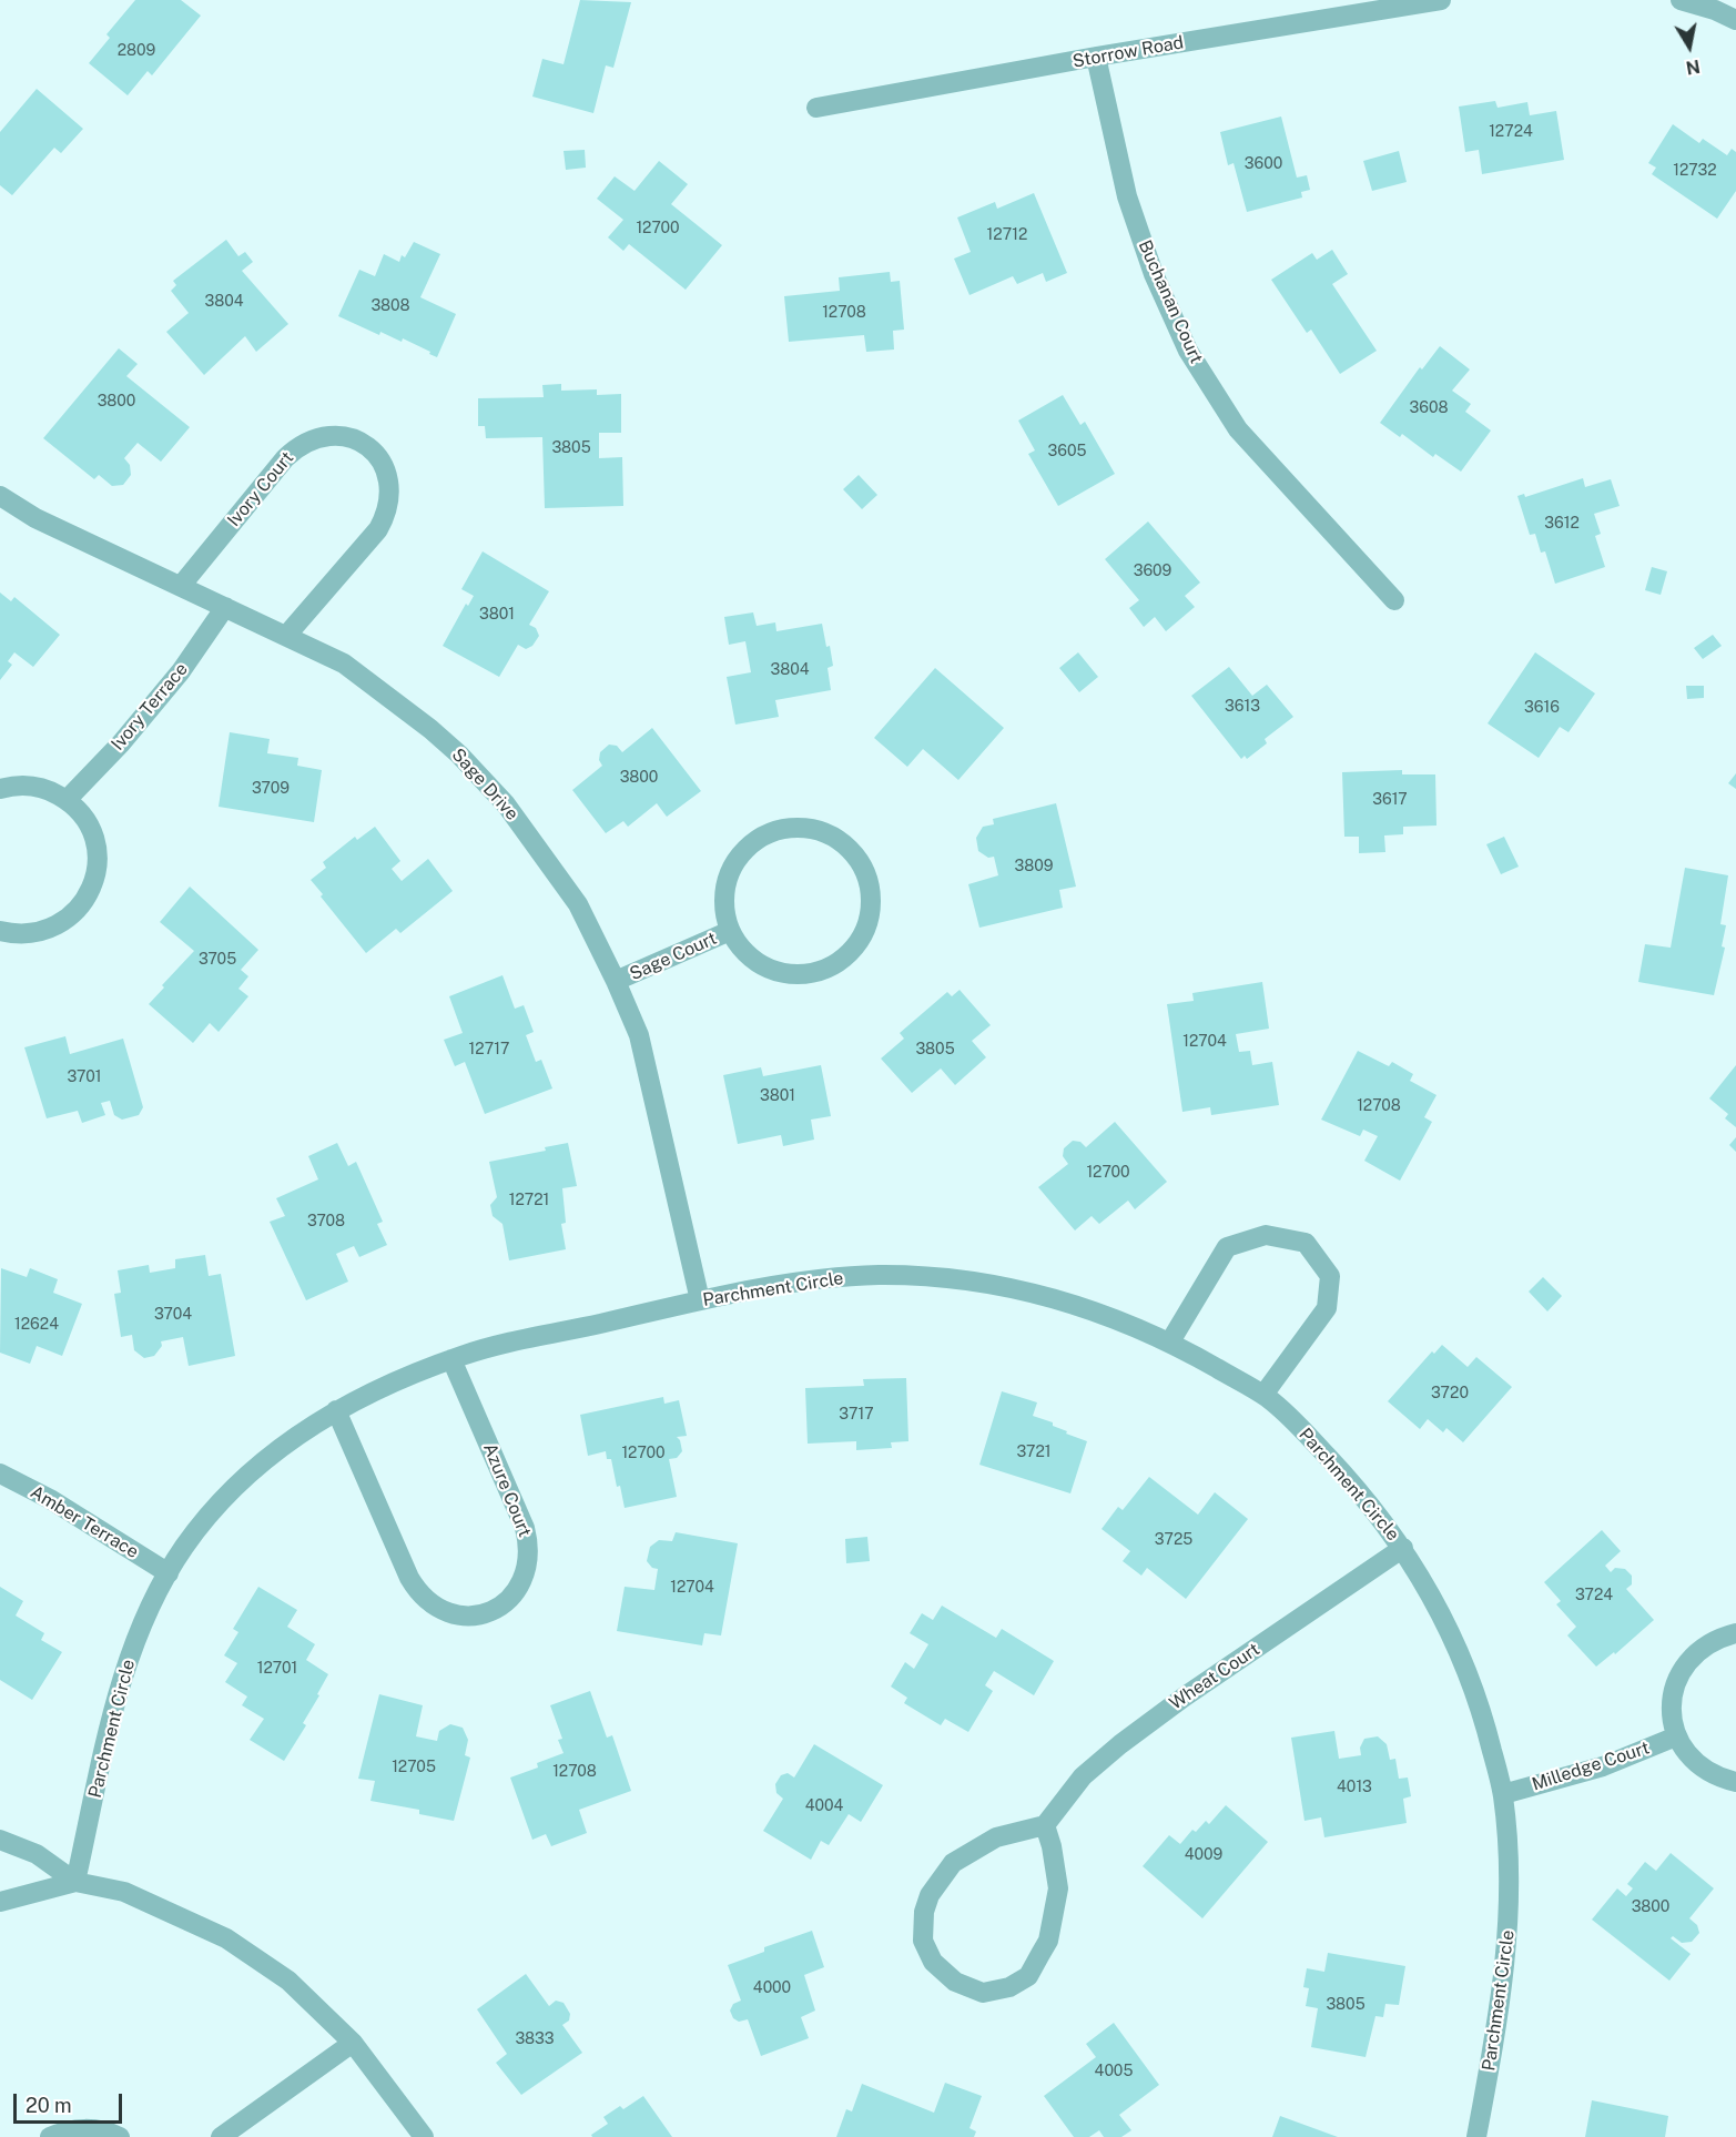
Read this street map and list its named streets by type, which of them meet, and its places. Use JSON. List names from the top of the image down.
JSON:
{
  "streets": {
    "street": [
      "Storrow Road",
      "Buchanan Court",
      "Ivory Court",
      "Ivory Terrace",
      "Sage Drive",
      "Sage Court",
      "Parchment Circle",
      "Azure Court",
      "Amber Terrace",
      "Wheat Court",
      "Milledge Court"
    ]
  },
  "crossings": [
    ["Storrow Road", "Buchanan Court"],
    ["Ivory Court", "Sage Drive"],
    ["Ivory Terrace", "Sage Drive"],
    ["Sage Drive", "Sage Court"],
    ["Sage Drive", "Parchment Circle"],
    ["Parchment Circle", "Azure Court"],
    ["Parchment Circle", "Amber Terrace"],
    ["Parchment Circle", "Wheat Court"],
    ["Parchment Circle", "Milledge Court"]
  ],
  "house_numbers": [
    "2809",
    "12724",
    "3600",
    "12732",
    "12700",
    "12712",
    "3804",
    "3808",
    "12708",
    "3800",
    "3608",
    "3805",
    "3605",
    "3612",
    "3609",
    "3801",
    "3804",
    "3613",
    "3616",
    "3800",
    "3709",
    "3617",
    "3809",
    "3705",
    "12704",
    "12717",
    "3805",
    "3701",
    "3801",
    "12708",
    "12700",
    "12721",
    "3708",
    "3704",
    "12624",
    "3720",
    "3717",
    "3721",
    "12700",
    "3725",
    "12704",
    "3724",
    "12701",
    "12705",
    "12708",
    "4013",
    "4004",
    "4009",
    "3800",
    "4000",
    "3805",
    "3833",
    "4005"
  ],
  "scale_bar": "20 m",
  "north": "bottom"
}
